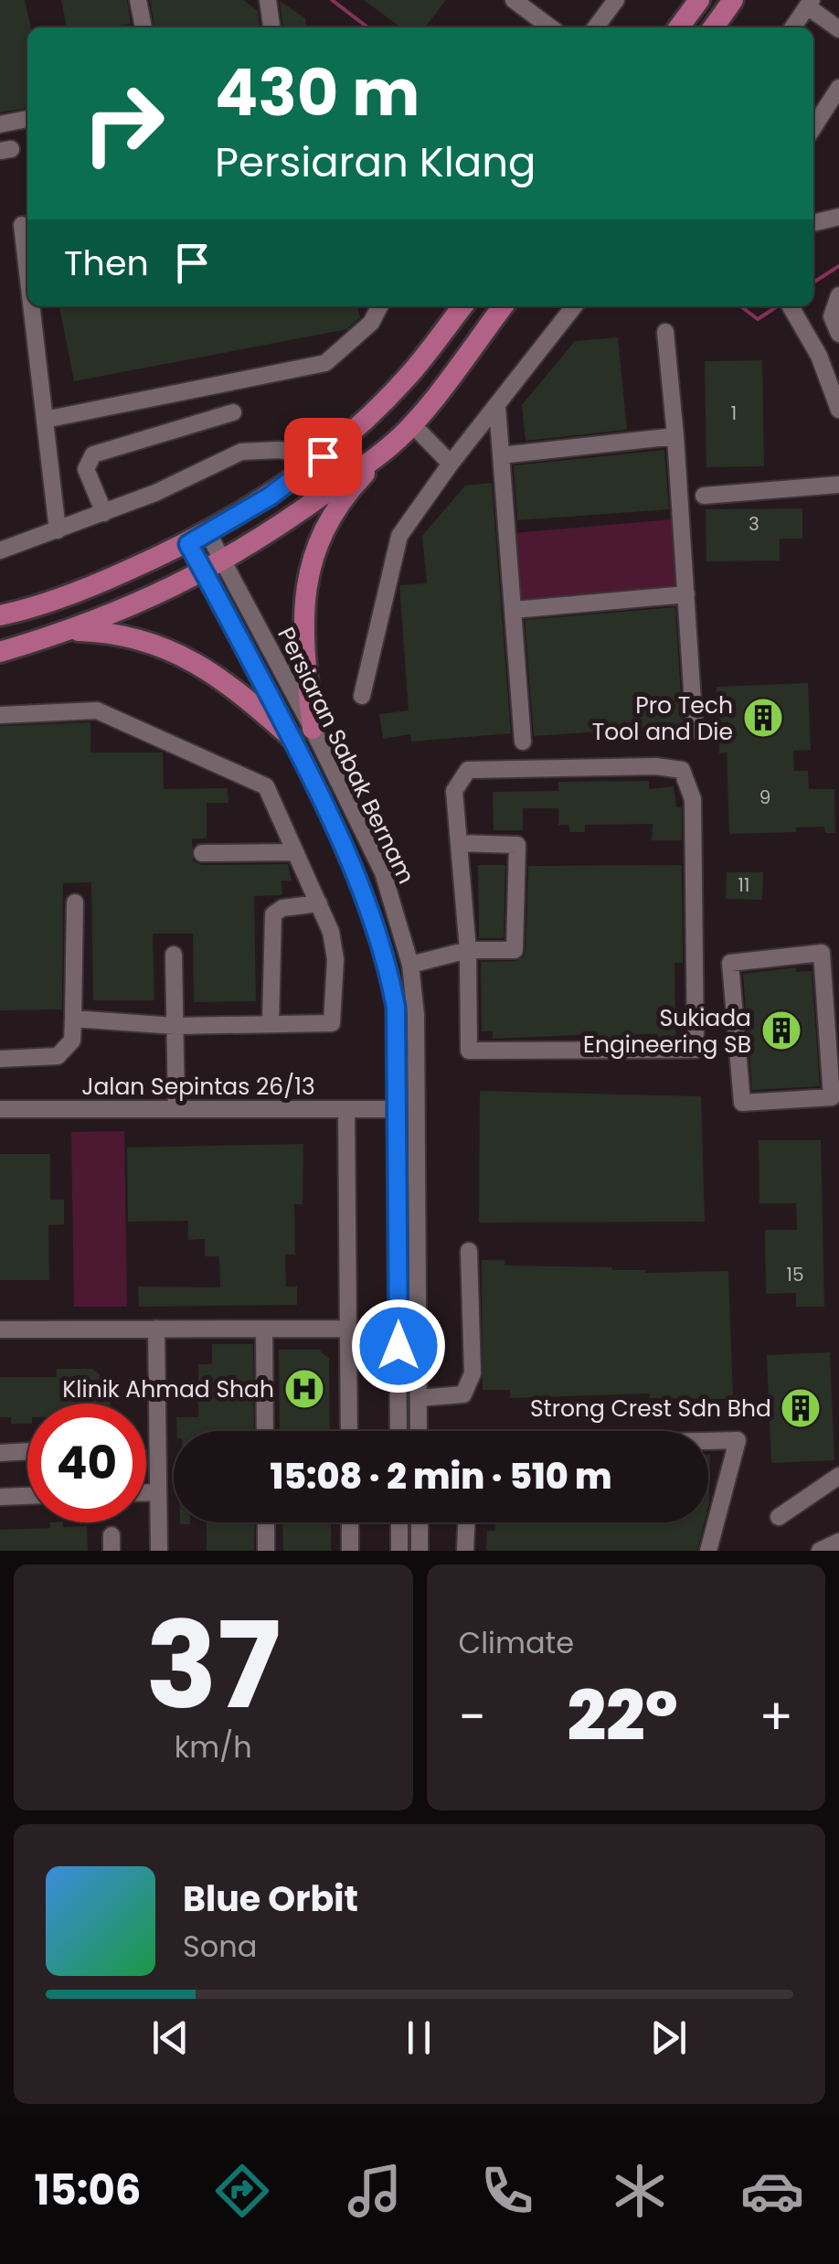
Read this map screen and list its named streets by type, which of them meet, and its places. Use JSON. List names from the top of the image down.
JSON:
{
  "streets": {
    "street": ["Persiaran Sabak Bernam", "Jalan Sepintas 26/13"]
  },
  "crossings": [
    ["Persiaran Sabak Bernam", "Jalan Sepintas 26/13"]
  ],
  "places": {
    "building": ["Pro Tech Tool and Die", "Sukiada Engineering SB", "Strong Crest Sdn Bhd"],
    "hospital": ["Klinik Ahmad Shah"]
  },
  "house_numbers": [
    "1",
    "3",
    "9",
    "11",
    "15"
  ],
  "page": {
    "turn": ["430 m", "Persiaran Klang"],
    "then": "Then",
    "limit": "40",
    "trip": "15:08 · 2 min · 510 m",
    "tile": [
      ["37", "km/h"],
      "Climate"
    ],
    "heat": ["−", "22°", "+"],
    "song": ["Blue Orbit", "Sona"],
    "tabs": "15:06"
  }
}
